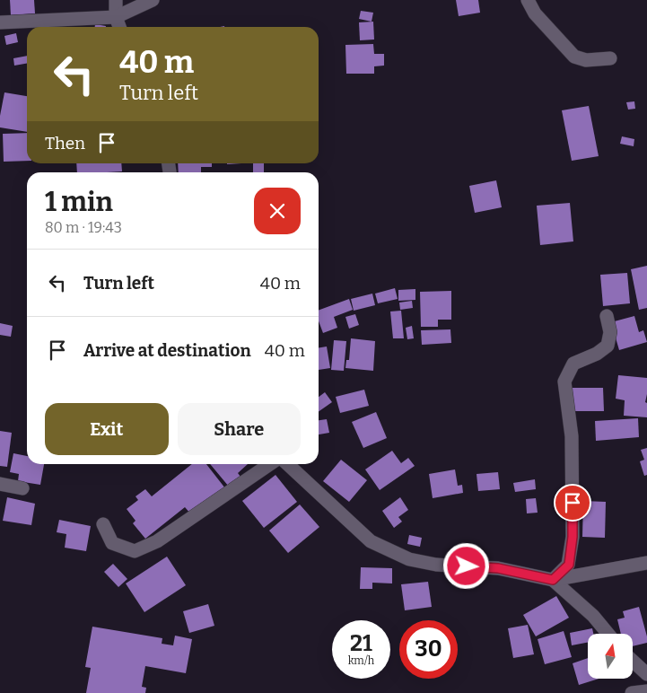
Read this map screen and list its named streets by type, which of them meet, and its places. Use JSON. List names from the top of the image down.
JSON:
{
  "north": "top",
  "page": {
    "turn": ["40 m", "Turn left"],
    "then": "Then",
    "heading": ["1 min", "80 m · 19:43"],
    "list": [
      {
        "name": "Turn left",
        "value": "40 m"
      },
      {
        "name": "Arrive at destination",
        "value": "40 m"
      }
    ],
    "buttons": ["Exit", "Share"],
    "speed": "21 km/h",
    "limit": "30"
  }
}
